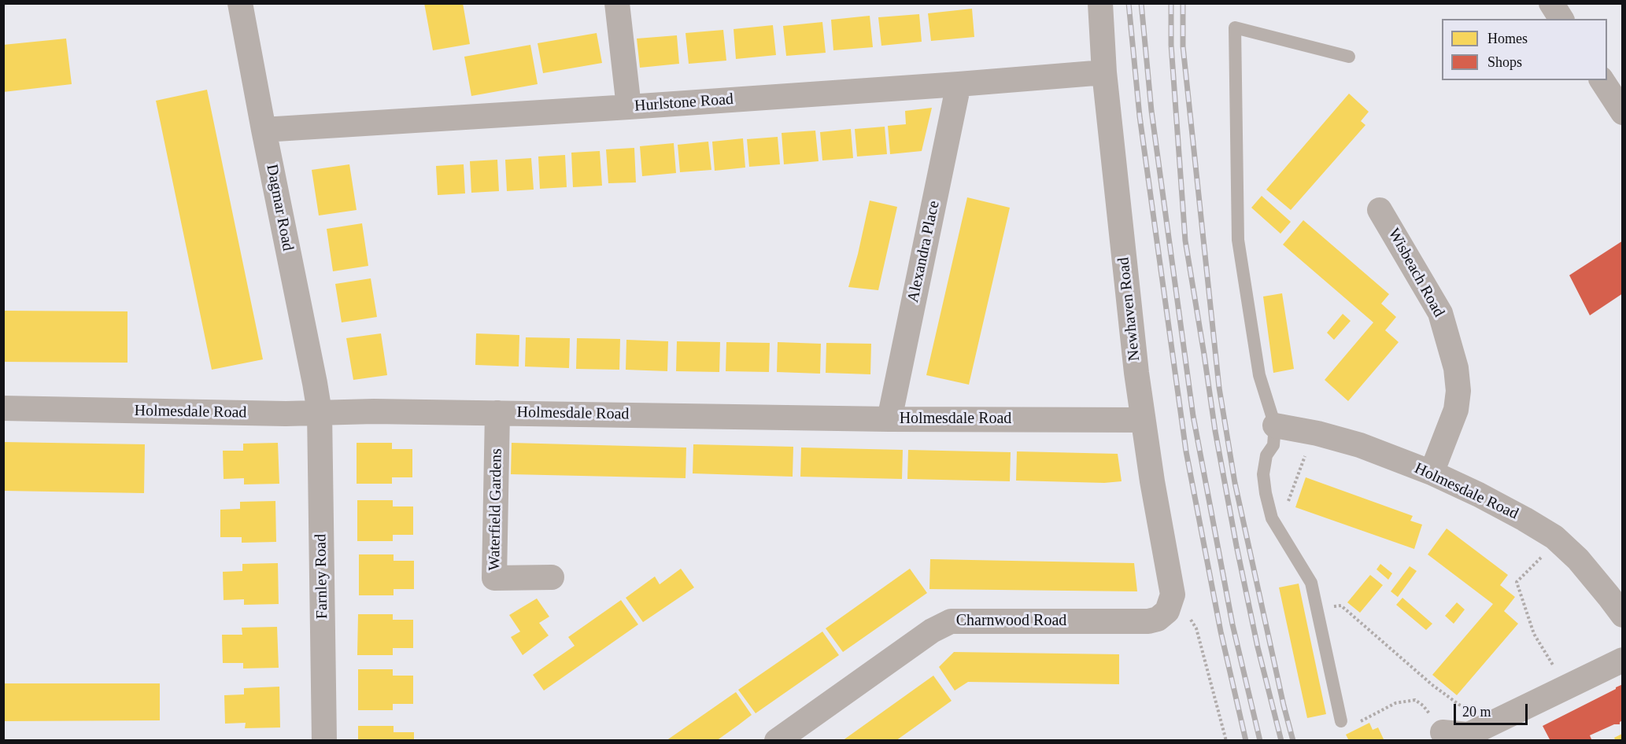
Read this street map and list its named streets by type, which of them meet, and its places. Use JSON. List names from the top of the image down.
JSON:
{
  "streets": {
    "street": [
      "Hurlstone Road",
      "Dagmar Road",
      "Alexandra Place",
      "Wisbeach Road",
      "Newhaven Road",
      "Holmesdale Road",
      "Waterfield Gardens",
      "Farnley Road",
      "Charnwood Road"
    ]
  },
  "crossings": [
    ["Hurlstone Road", "Dagmar Road"],
    ["Hurlstone Road", "Alexandra Place"],
    ["Hurlstone Road", "Newhaven Road"],
    ["Dagmar Road", "Holmesdale Road"],
    ["Dagmar Road", "Farnley Road"],
    ["Alexandra Place", "Holmesdale Road"],
    ["Wisbeach Road", "Holmesdale Road"],
    ["Newhaven Road", "Holmesdale Road"],
    ["Newhaven Road", "Charnwood Road"],
    ["Holmesdale Road", "Waterfield Gardens"],
    ["Holmesdale Road", "Farnley Road"]
  ],
  "legend": ["Homes", "Shops"],
  "scale_bar": "20 m"
}
